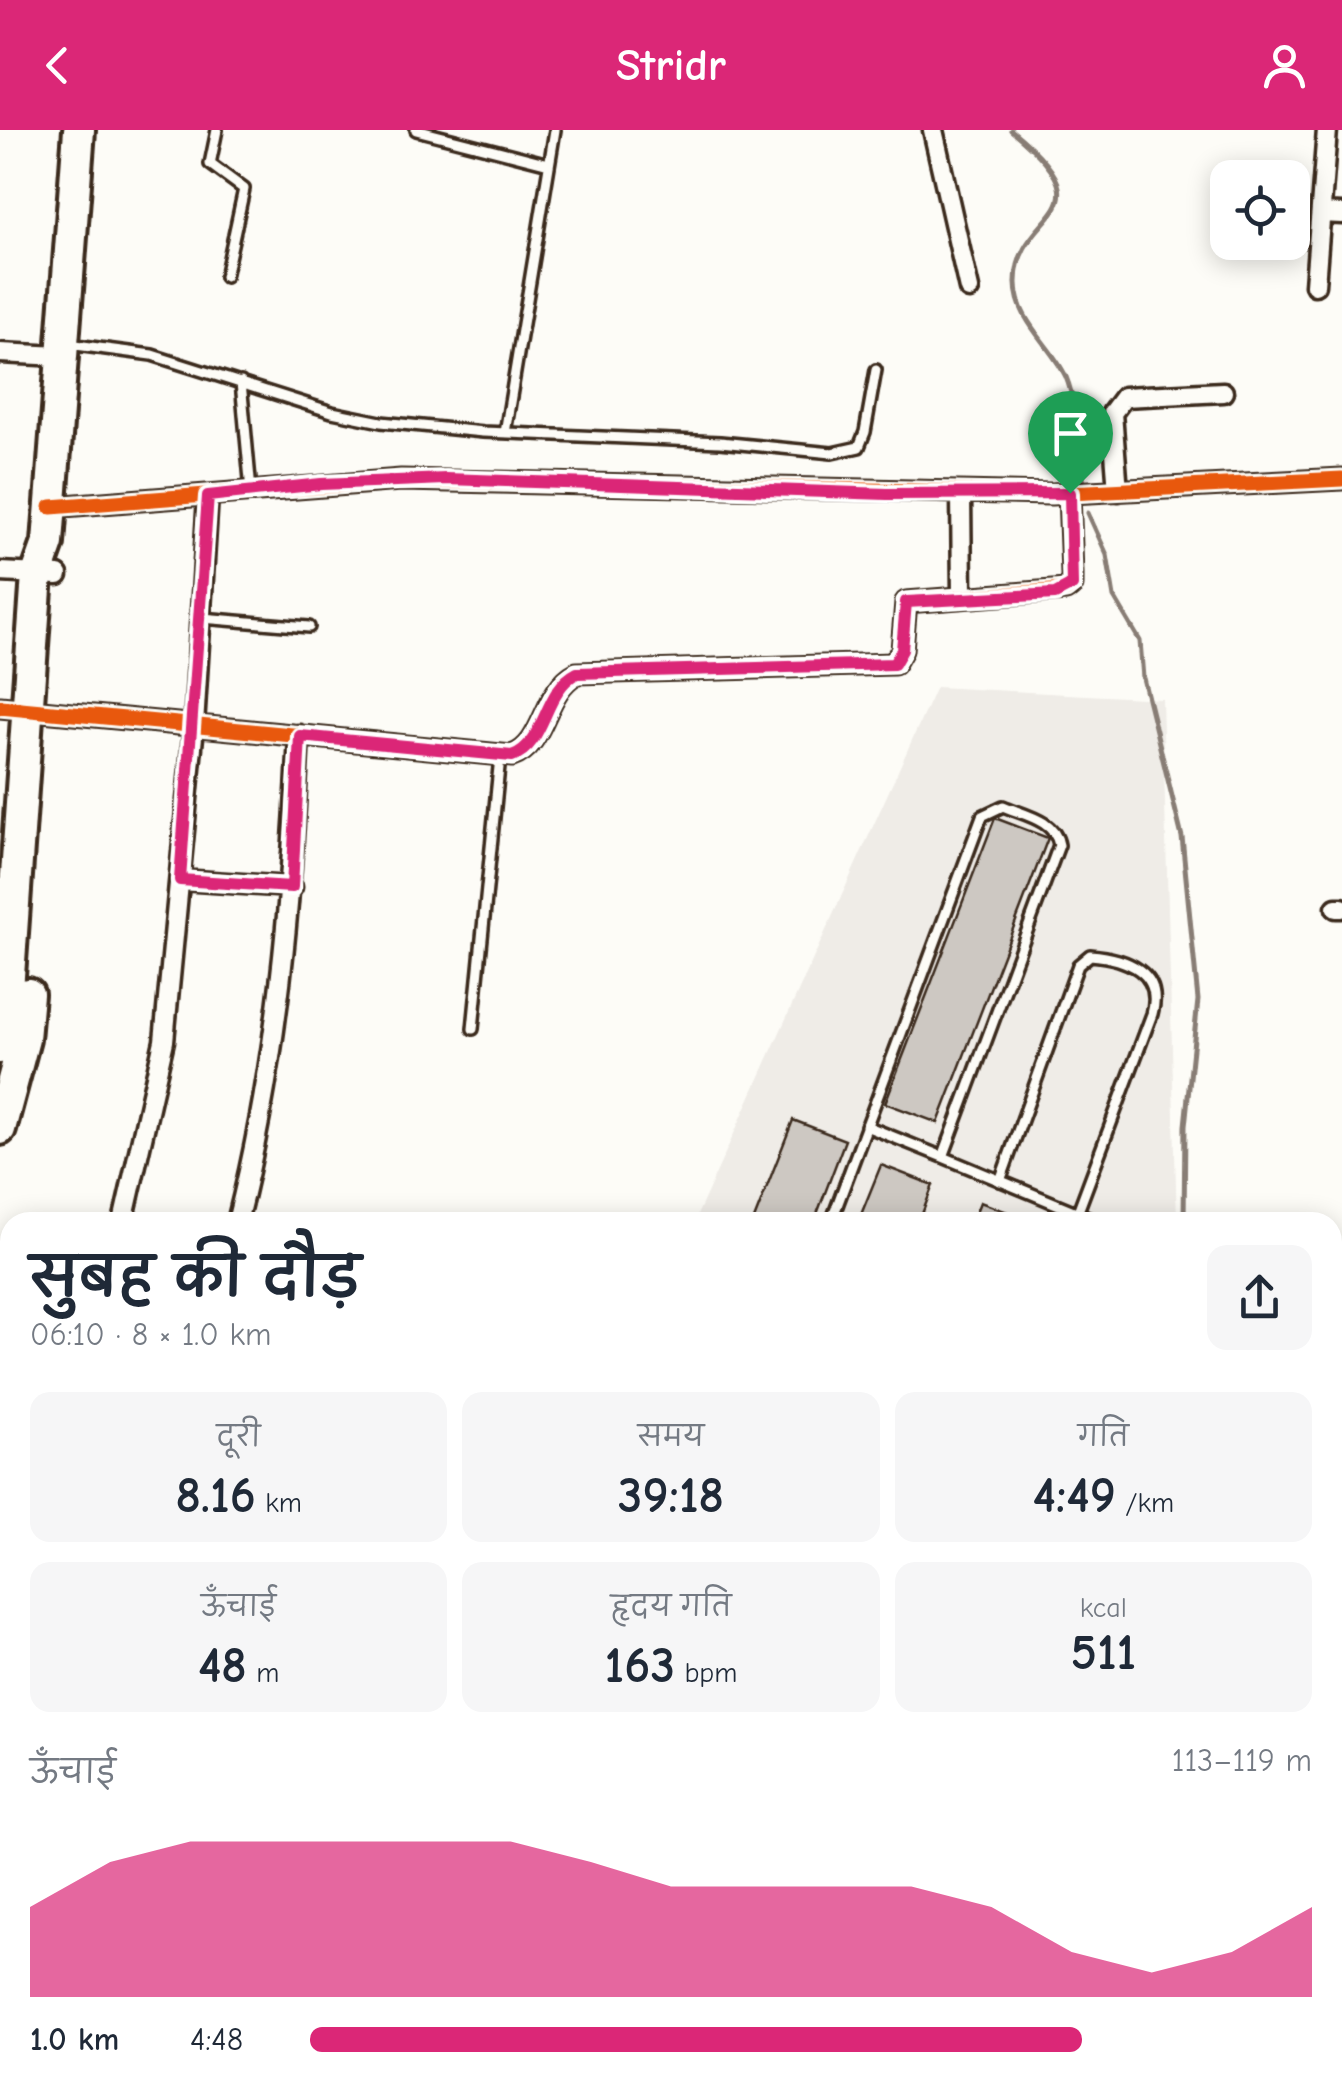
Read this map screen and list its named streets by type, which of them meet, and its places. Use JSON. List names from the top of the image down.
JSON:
{
  "page": {
    "header": "Stridr",
    "heading": ["सुबह की दौड़", "06:10 · 8 × 1.0 km"],
    "stats": [
      ["दूरी", "8.16 km"],
      ["समय", "39:18"],
      ["गति", "4:49 /km"],
      ["ऊँचाई", "48 m"],
      ["हृदय गति", "163 bpm"],
      ["kcal", "511"]
    ],
    "chart": ["ऊँचाई", "113–119 m"],
    "list": [
      {
        "name": "1.0 km",
        "note": "4:48"
      }
    ]
  }
}
